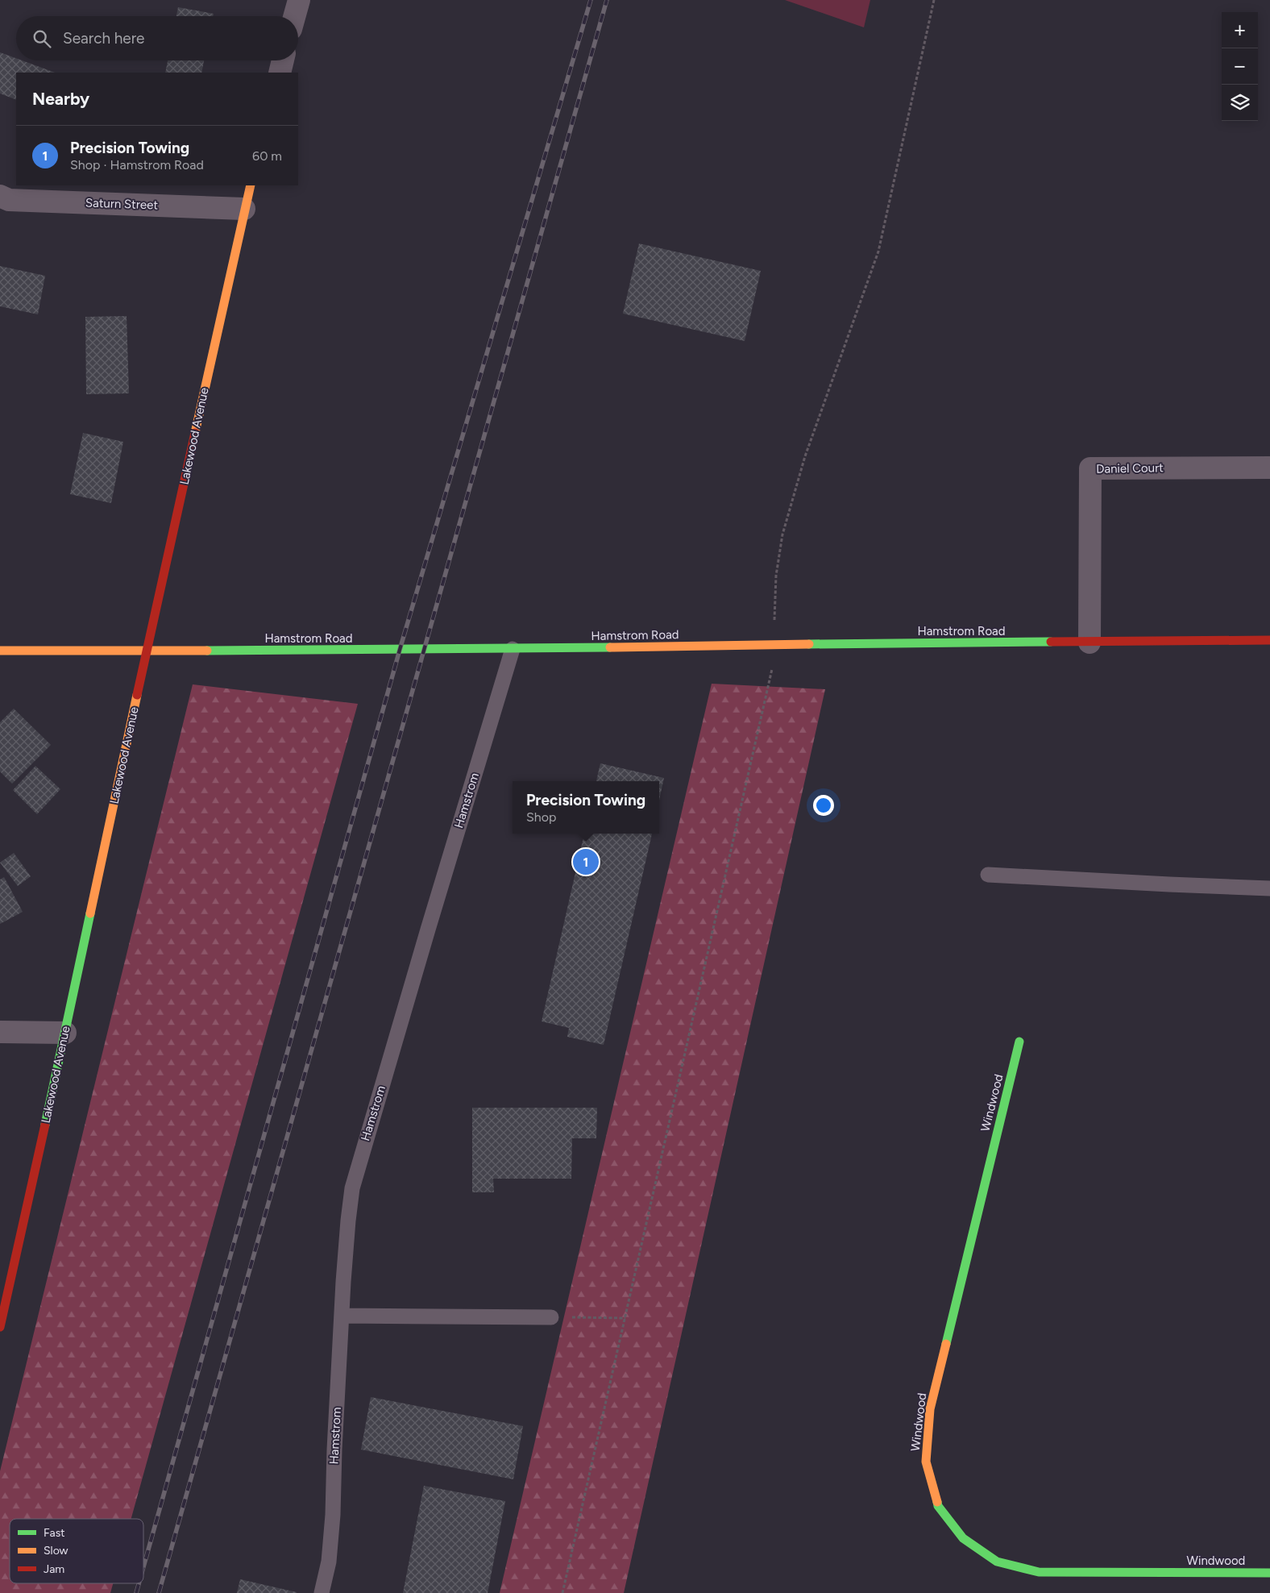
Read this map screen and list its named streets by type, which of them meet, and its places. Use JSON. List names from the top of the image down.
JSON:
{
  "streets": {
    "street": [
      "Saturn Street",
      "Lakewood Avenue",
      "Daniel Court",
      "Hamstrom Road",
      "Windwood"
    ],
    "lane": ["Hamstrom"]
  },
  "crossings": [
    ["Saturn Street", "Lakewood Avenue"],
    ["Lakewood Avenue", "Hamstrom Road"],
    ["Daniel Court", "Hamstrom Road"],
    ["Hamstrom Road", "Hamstrom"]
  ],
  "legend": ["Fast", "Slow", "Jam"],
  "page": {
    "map_buttons": ["+", "−"],
    "search": "Search here",
    "heading": "Nearby",
    "list": [
      {
        "mark": "1",
        "name": "Precision Towing",
        "note": "Shop · Hamstrom Road",
        "value": "60 m"
      }
    ],
    "popup": ["Precision Towing", "Shop"],
    "pins": "1"
  }
}
